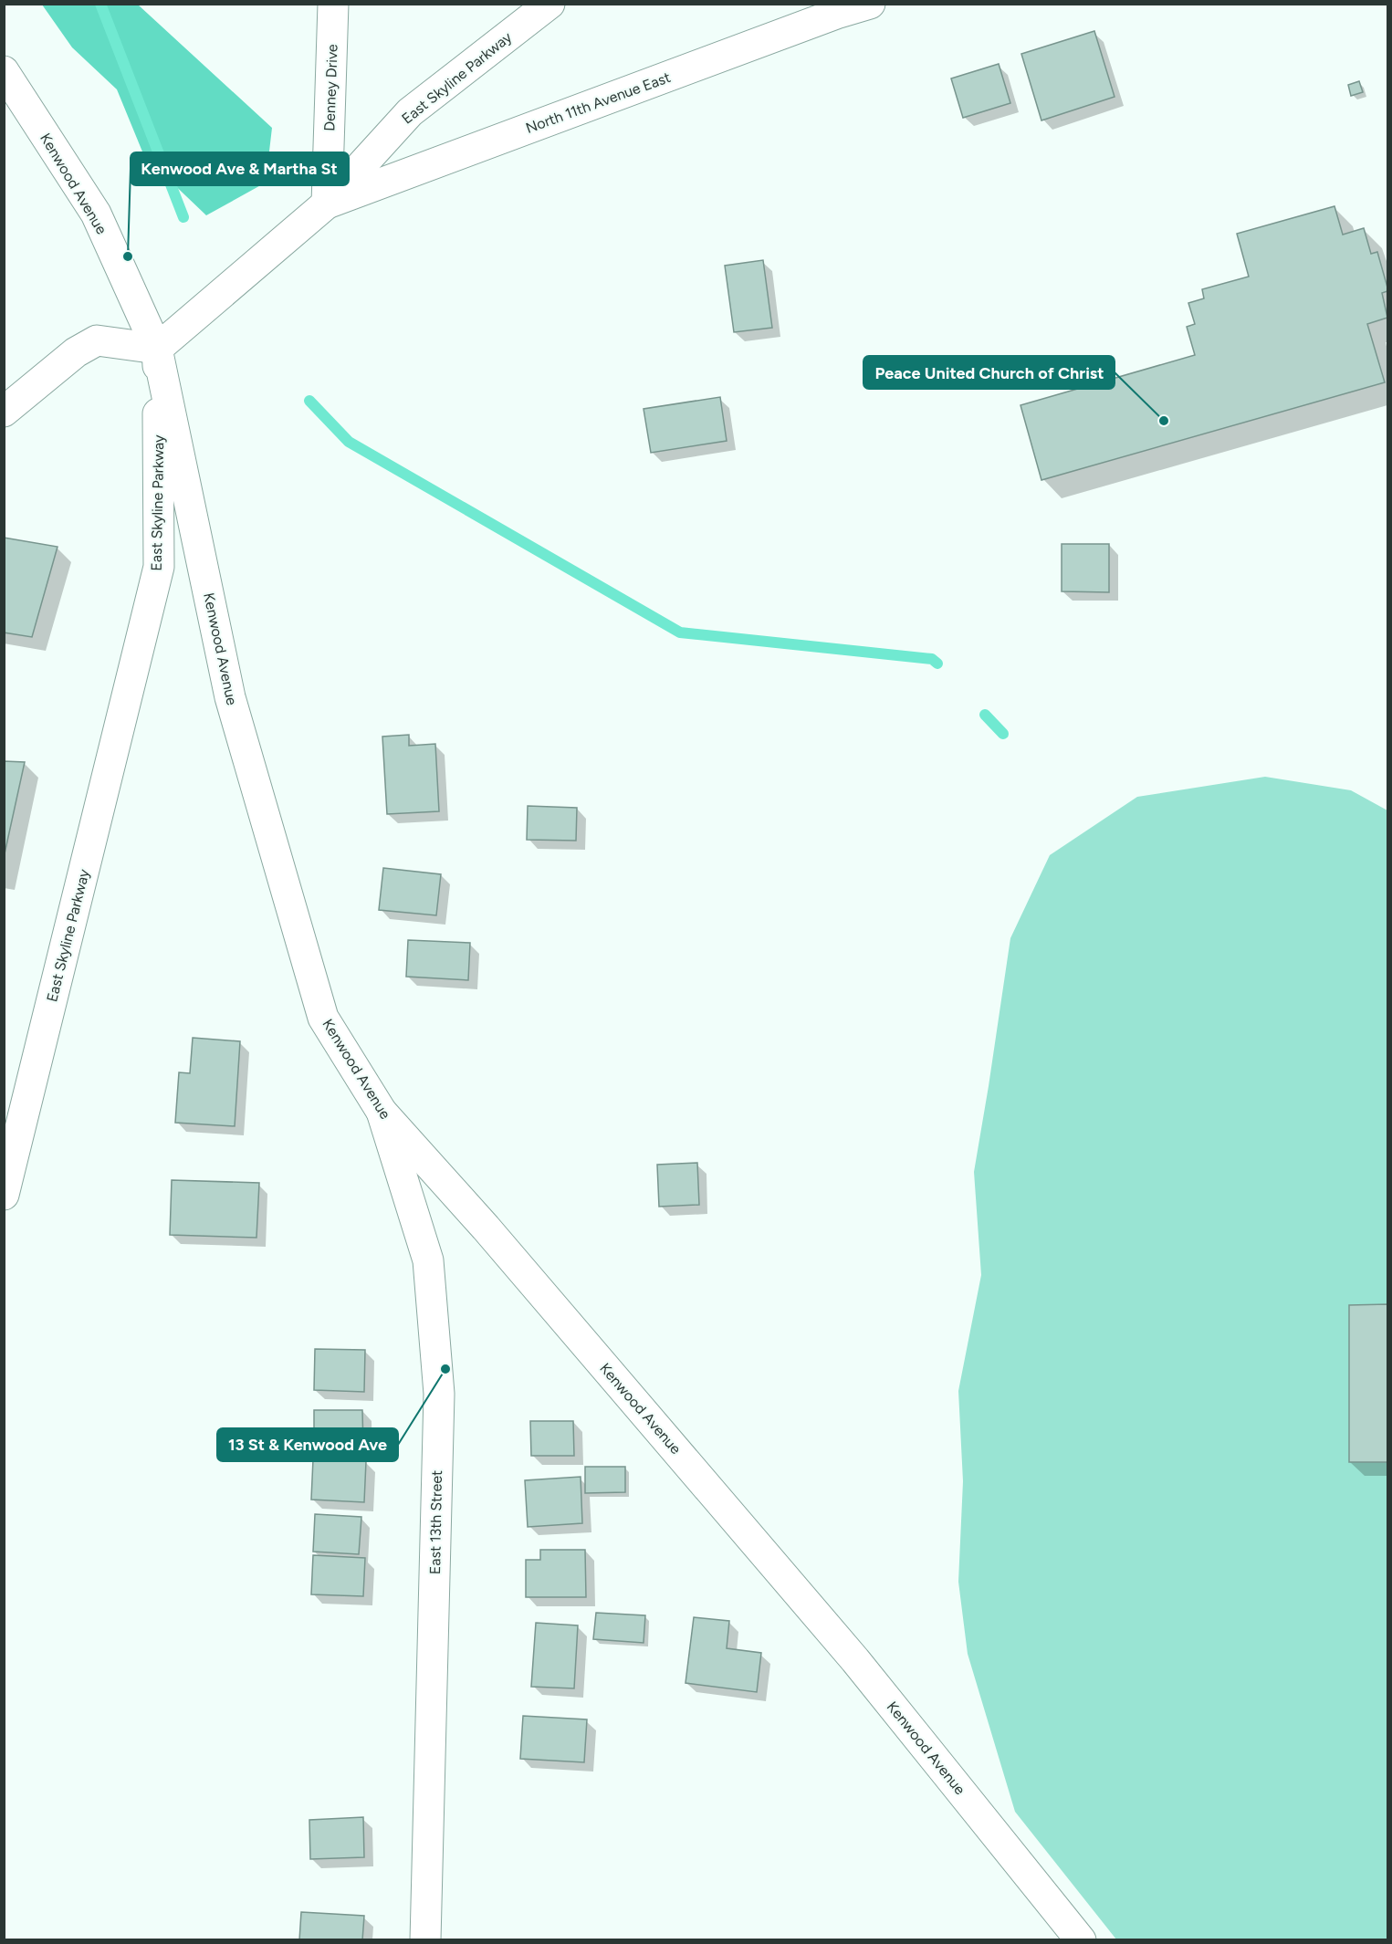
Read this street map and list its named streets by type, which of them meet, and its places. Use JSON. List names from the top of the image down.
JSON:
{
  "streets": {
    "street": [
      "East Skyline Parkway",
      "Denney Drive",
      "North 11th Avenue East",
      "Kenwood Avenue",
      "East 13th Street"
    ]
  },
  "crossings": [
    ["East Skyline Parkway", "Denney Drive"],
    ["East Skyline Parkway", "North 11th Avenue East"],
    ["East Skyline Parkway", "Kenwood Avenue"],
    ["Denney Drive", "North 11th Avenue East"],
    ["Kenwood Avenue", "East 13th Street"]
  ],
  "places": ["Kenwood Ave & Martha St", "Peace United Church of Christ", "13 St & Kenwood Ave"]
}
